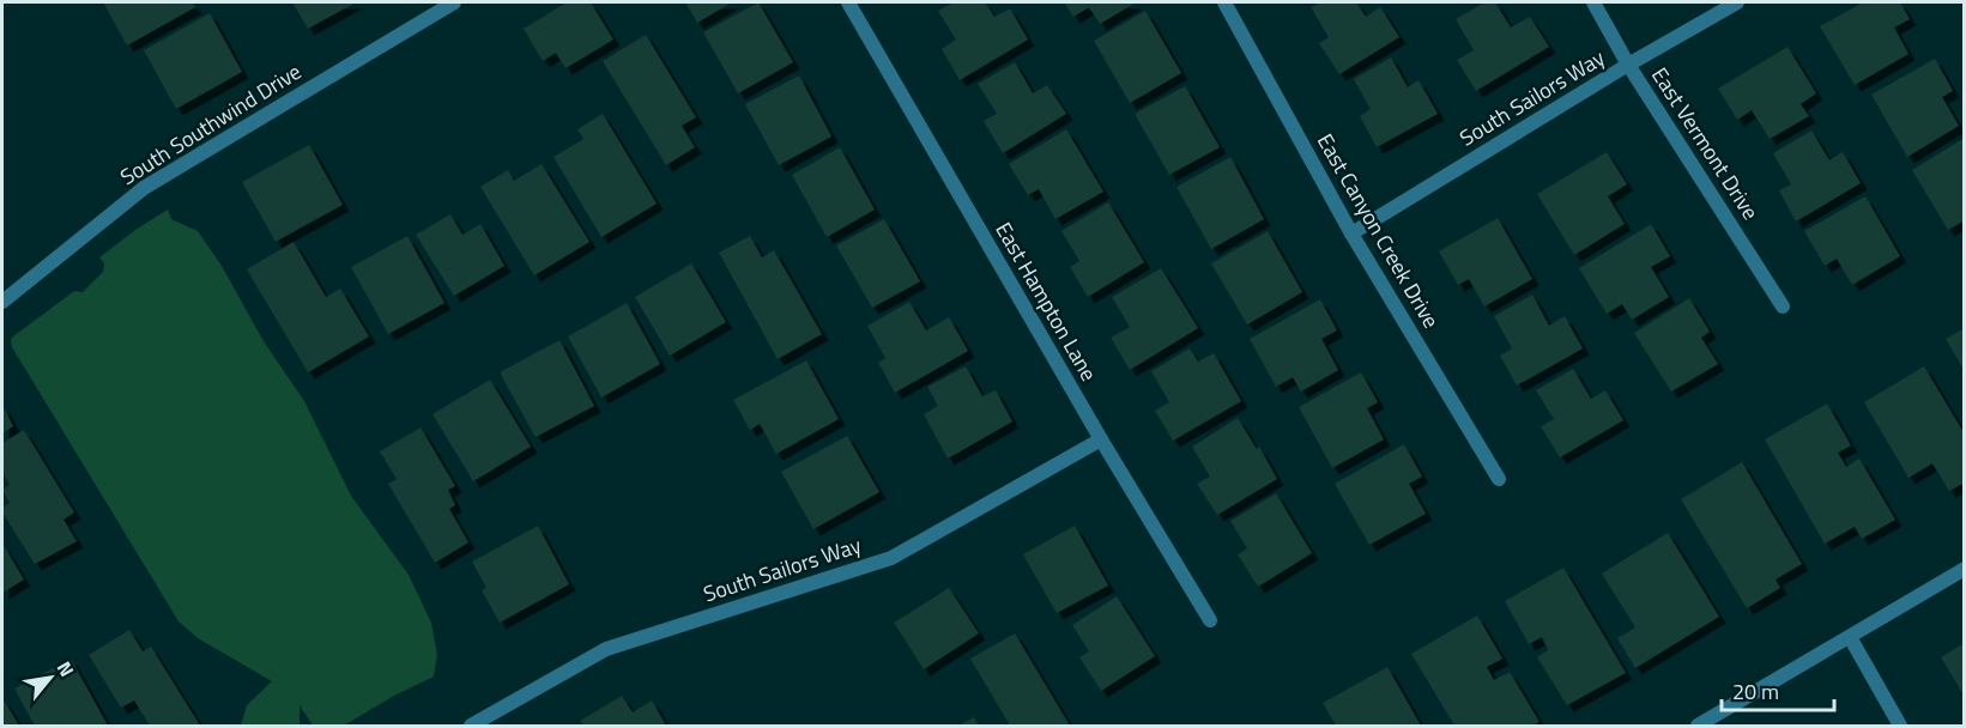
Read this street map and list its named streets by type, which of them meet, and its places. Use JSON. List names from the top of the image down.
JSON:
{
  "streets": {
    "street": [
      "South Sailors Way",
      "South Southwind Drive",
      "East Vermont Drive",
      "East Canyon Creek Drive",
      "East Hampton Lane"
    ]
  },
  "crossings": [
    ["South Sailors Way", "East Vermont Drive"],
    ["South Sailors Way", "East Canyon Creek Drive"],
    ["South Sailors Way", "East Hampton Lane"]
  ],
  "scale_bar": "20 m",
  "north": "top right"
}
